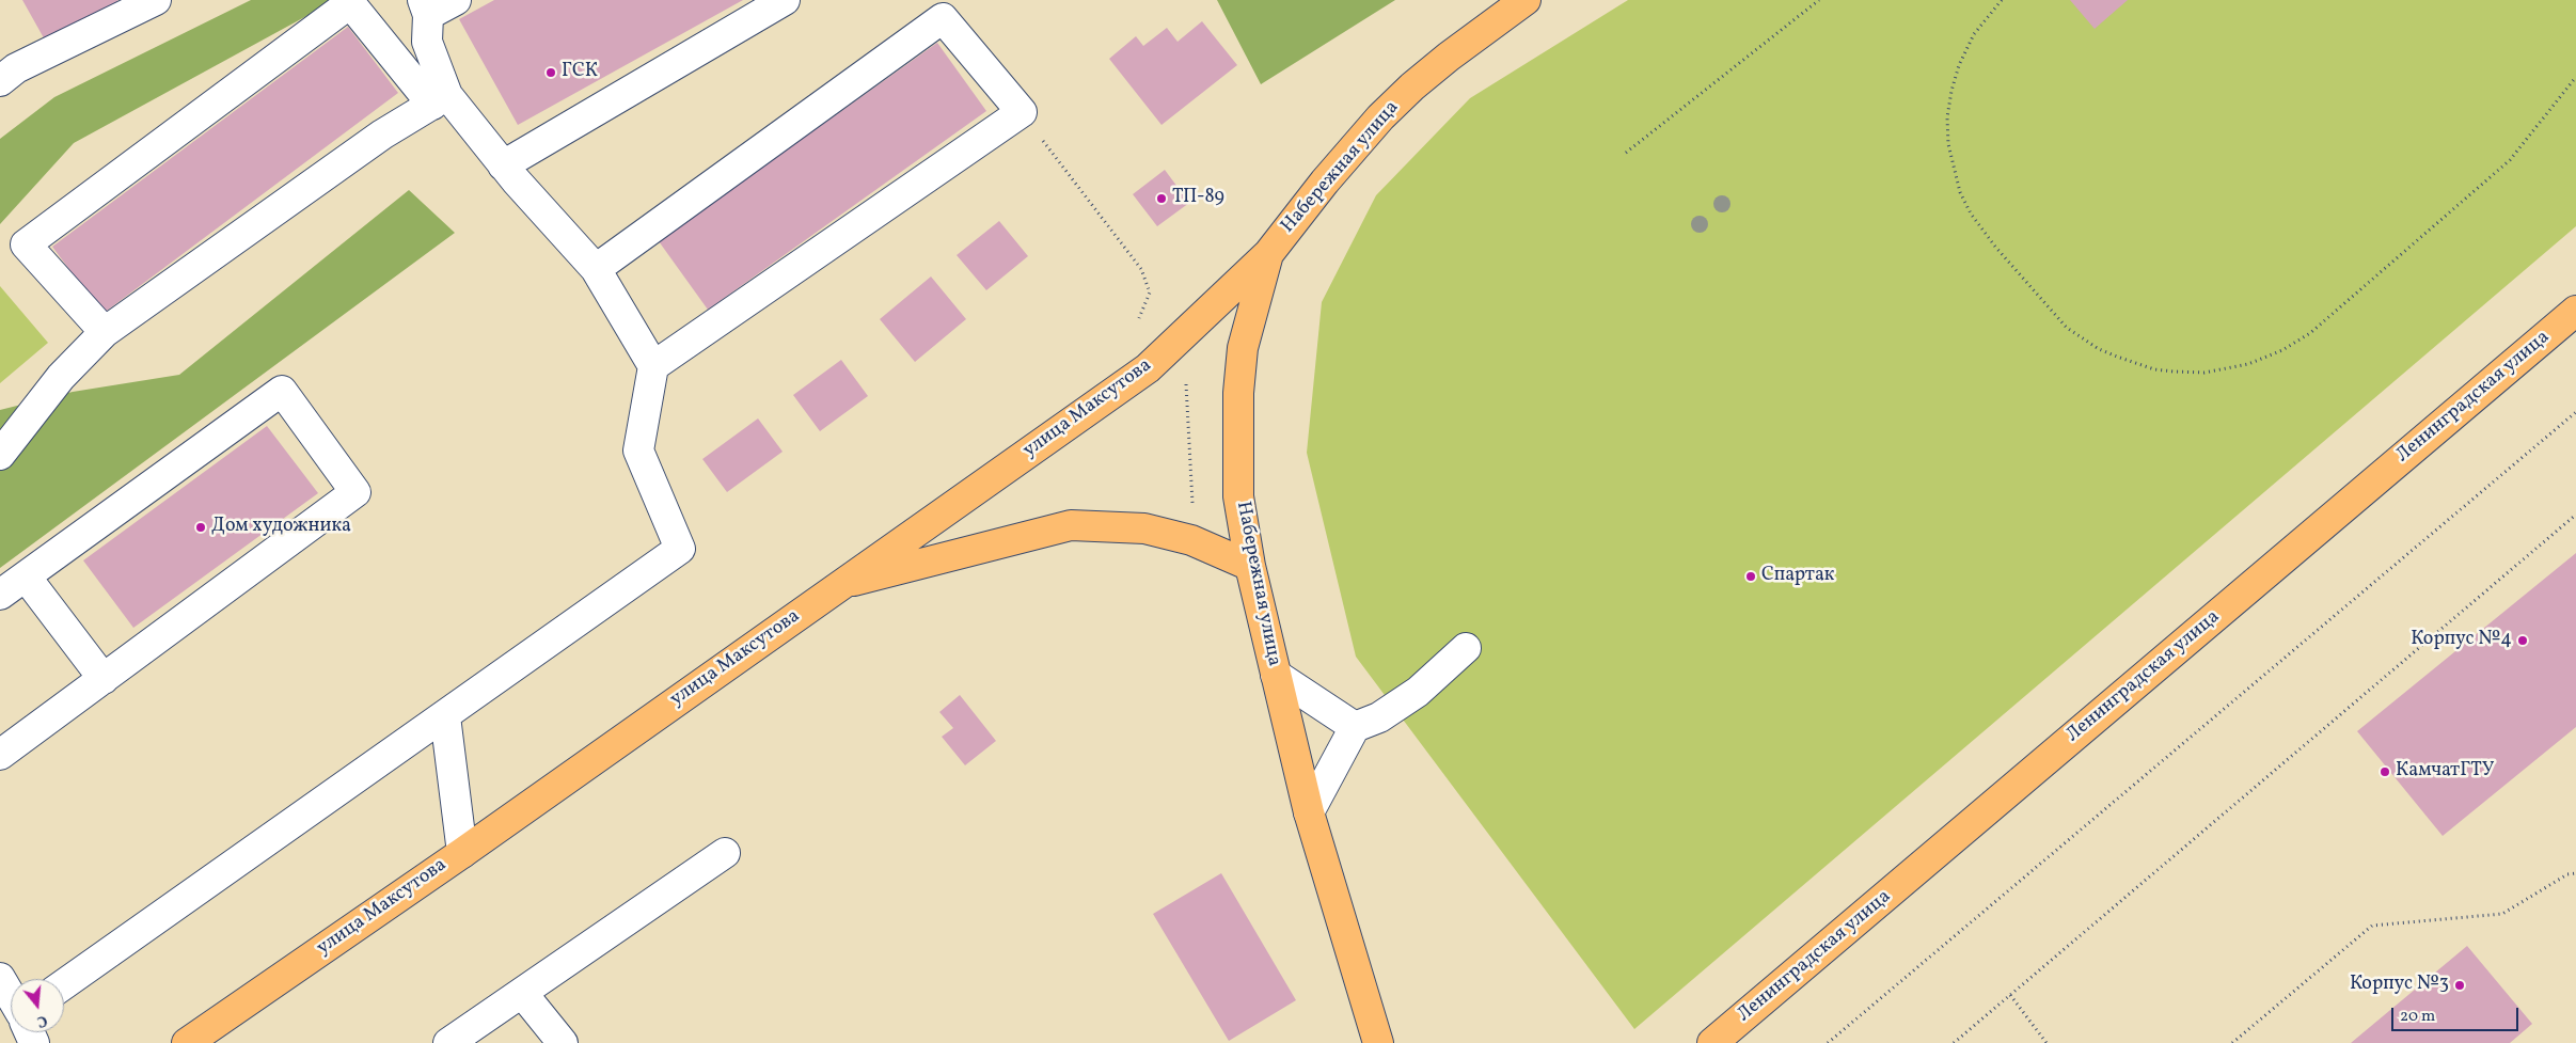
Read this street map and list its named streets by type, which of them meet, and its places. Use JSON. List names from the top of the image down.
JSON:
{
  "streets": {
    "main road": ["Набережная улица", "Ленинградская улица", "улица Максутова"]
  },
  "crossings": [
    ["Набережная улица", "улица Максутова"]
  ],
  "places": [
    "ГСК",
    "ТП-89",
    "Дом художника",
    "Спартак",
    "Корпус №4",
    "КамчатГТУ",
    "Корпус №3"
  ],
  "scale_bar": "20 m",
  "north": "bottom"
}
